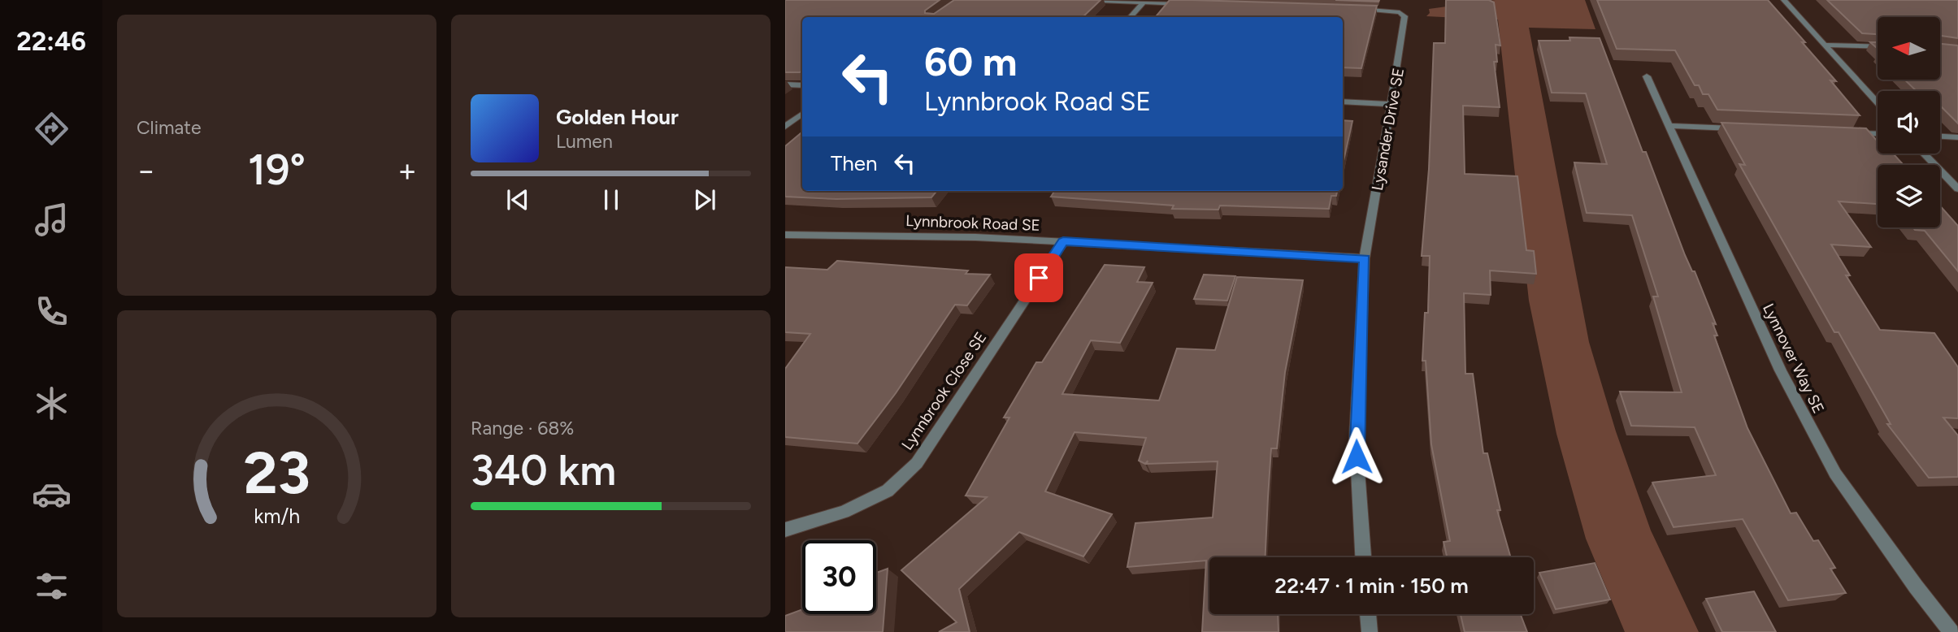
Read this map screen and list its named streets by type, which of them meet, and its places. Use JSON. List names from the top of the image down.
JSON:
{
  "streets": {
    "street": [
      "Lysander Drive SE",
      "Lynnbrook Road SE",
      "Lynnover Way SE",
      "Lynnbrook Close SE"
    ]
  },
  "crossings": [
    ["Lysander Drive SE", "Lynnbrook Road SE"],
    ["Lynnbrook Road SE", "Lynnbrook Close SE"]
  ],
  "north": "left",
  "page": {
    "tabs": "22:46",
    "tile": [
      "Climate",
      ["Range · 68%", "340 km"]
    ],
    "turn": ["60 m", "Lynnbrook Road SE"],
    "song": ["Golden Hour", "Lumen"],
    "then": "Then",
    "heat": ["−", "19°", "+"],
    "limit": "30",
    "trip": "22:47 · 1 min · 150 m",
    "gauge": ["23", "km/h"]
  }
}
